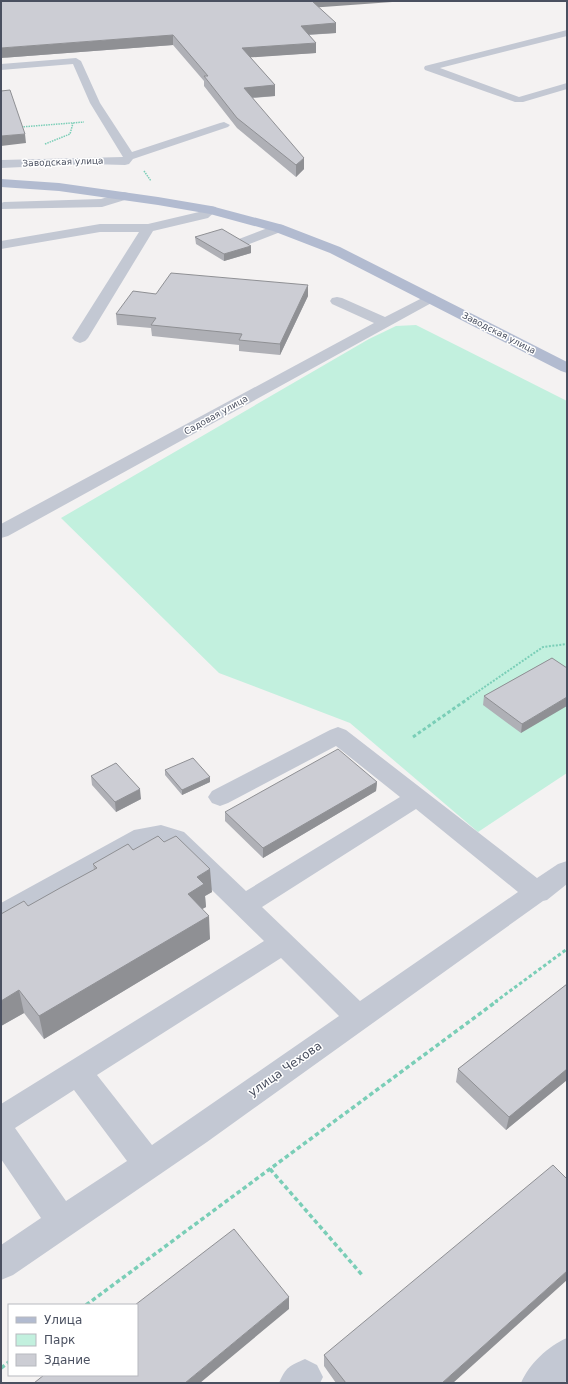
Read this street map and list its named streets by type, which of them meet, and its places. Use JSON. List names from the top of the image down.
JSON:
{
  "streets": {
    "main road": ["Заводская улица"],
    "street": ["Садовая улица", "улица Чехова"]
  },
  "crossings": [
    ["Заводская улица", "Садовая улица"]
  ],
  "legend": ["Улица", "Парк", "Здание"]
}
